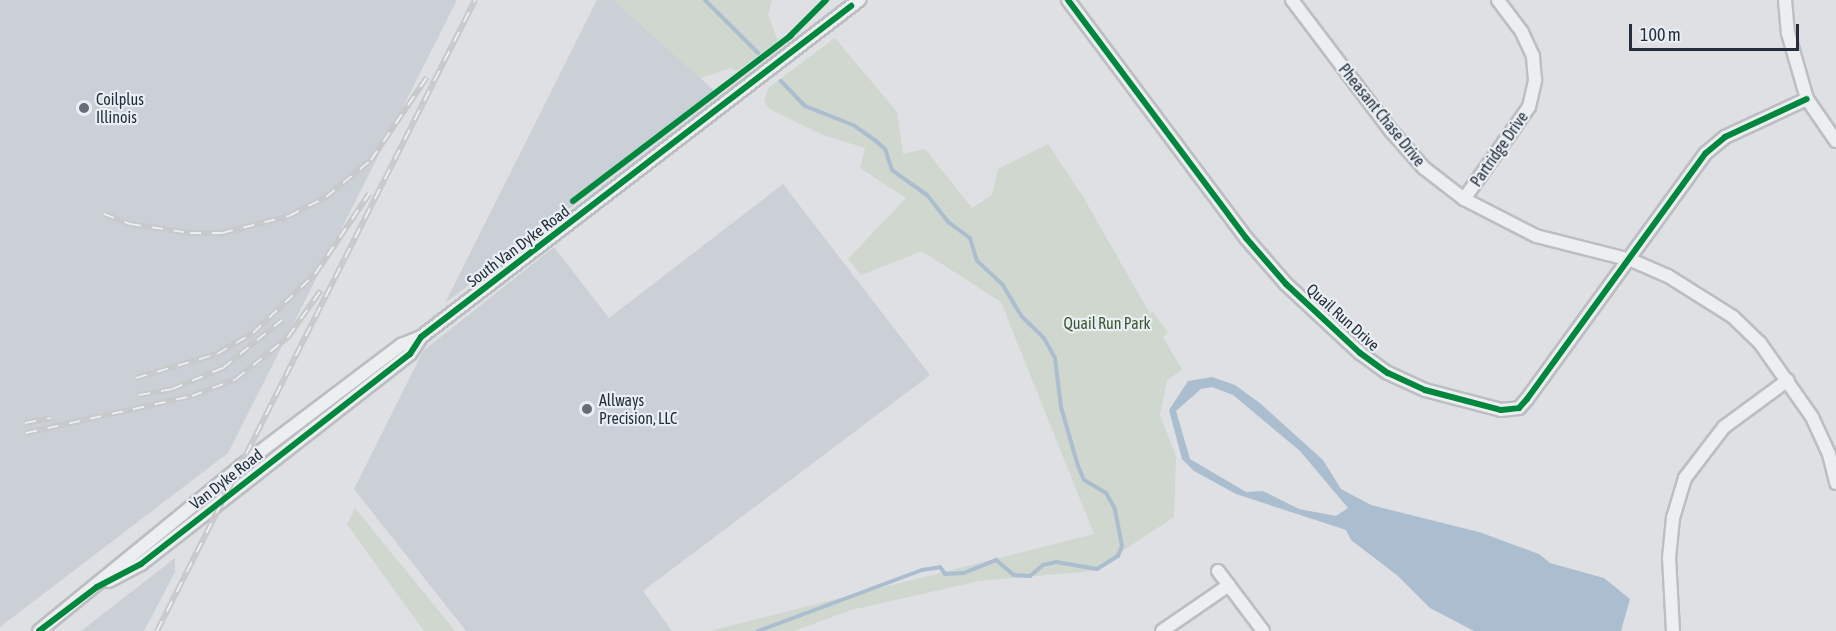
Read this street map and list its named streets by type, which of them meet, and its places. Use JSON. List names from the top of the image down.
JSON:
{
  "streets": {
    "street": [
      "Pheasant Chase Drive",
      "Partridge Drive",
      "South Van Dyke Road",
      "Quail Run Drive",
      "Van Dyke Road"
    ]
  },
  "crossings": [
    ["Pheasant Chase Drive", "Partridge Drive"],
    ["Pheasant Chase Drive", "Quail Run Drive"],
    ["South Van Dyke Road", "Van Dyke Road"]
  ],
  "parks": ["Quail Run Park"],
  "places": ["Coilplus Illinois", "Allways Precision, LLC"],
  "scale_bar": "100 m"
}
